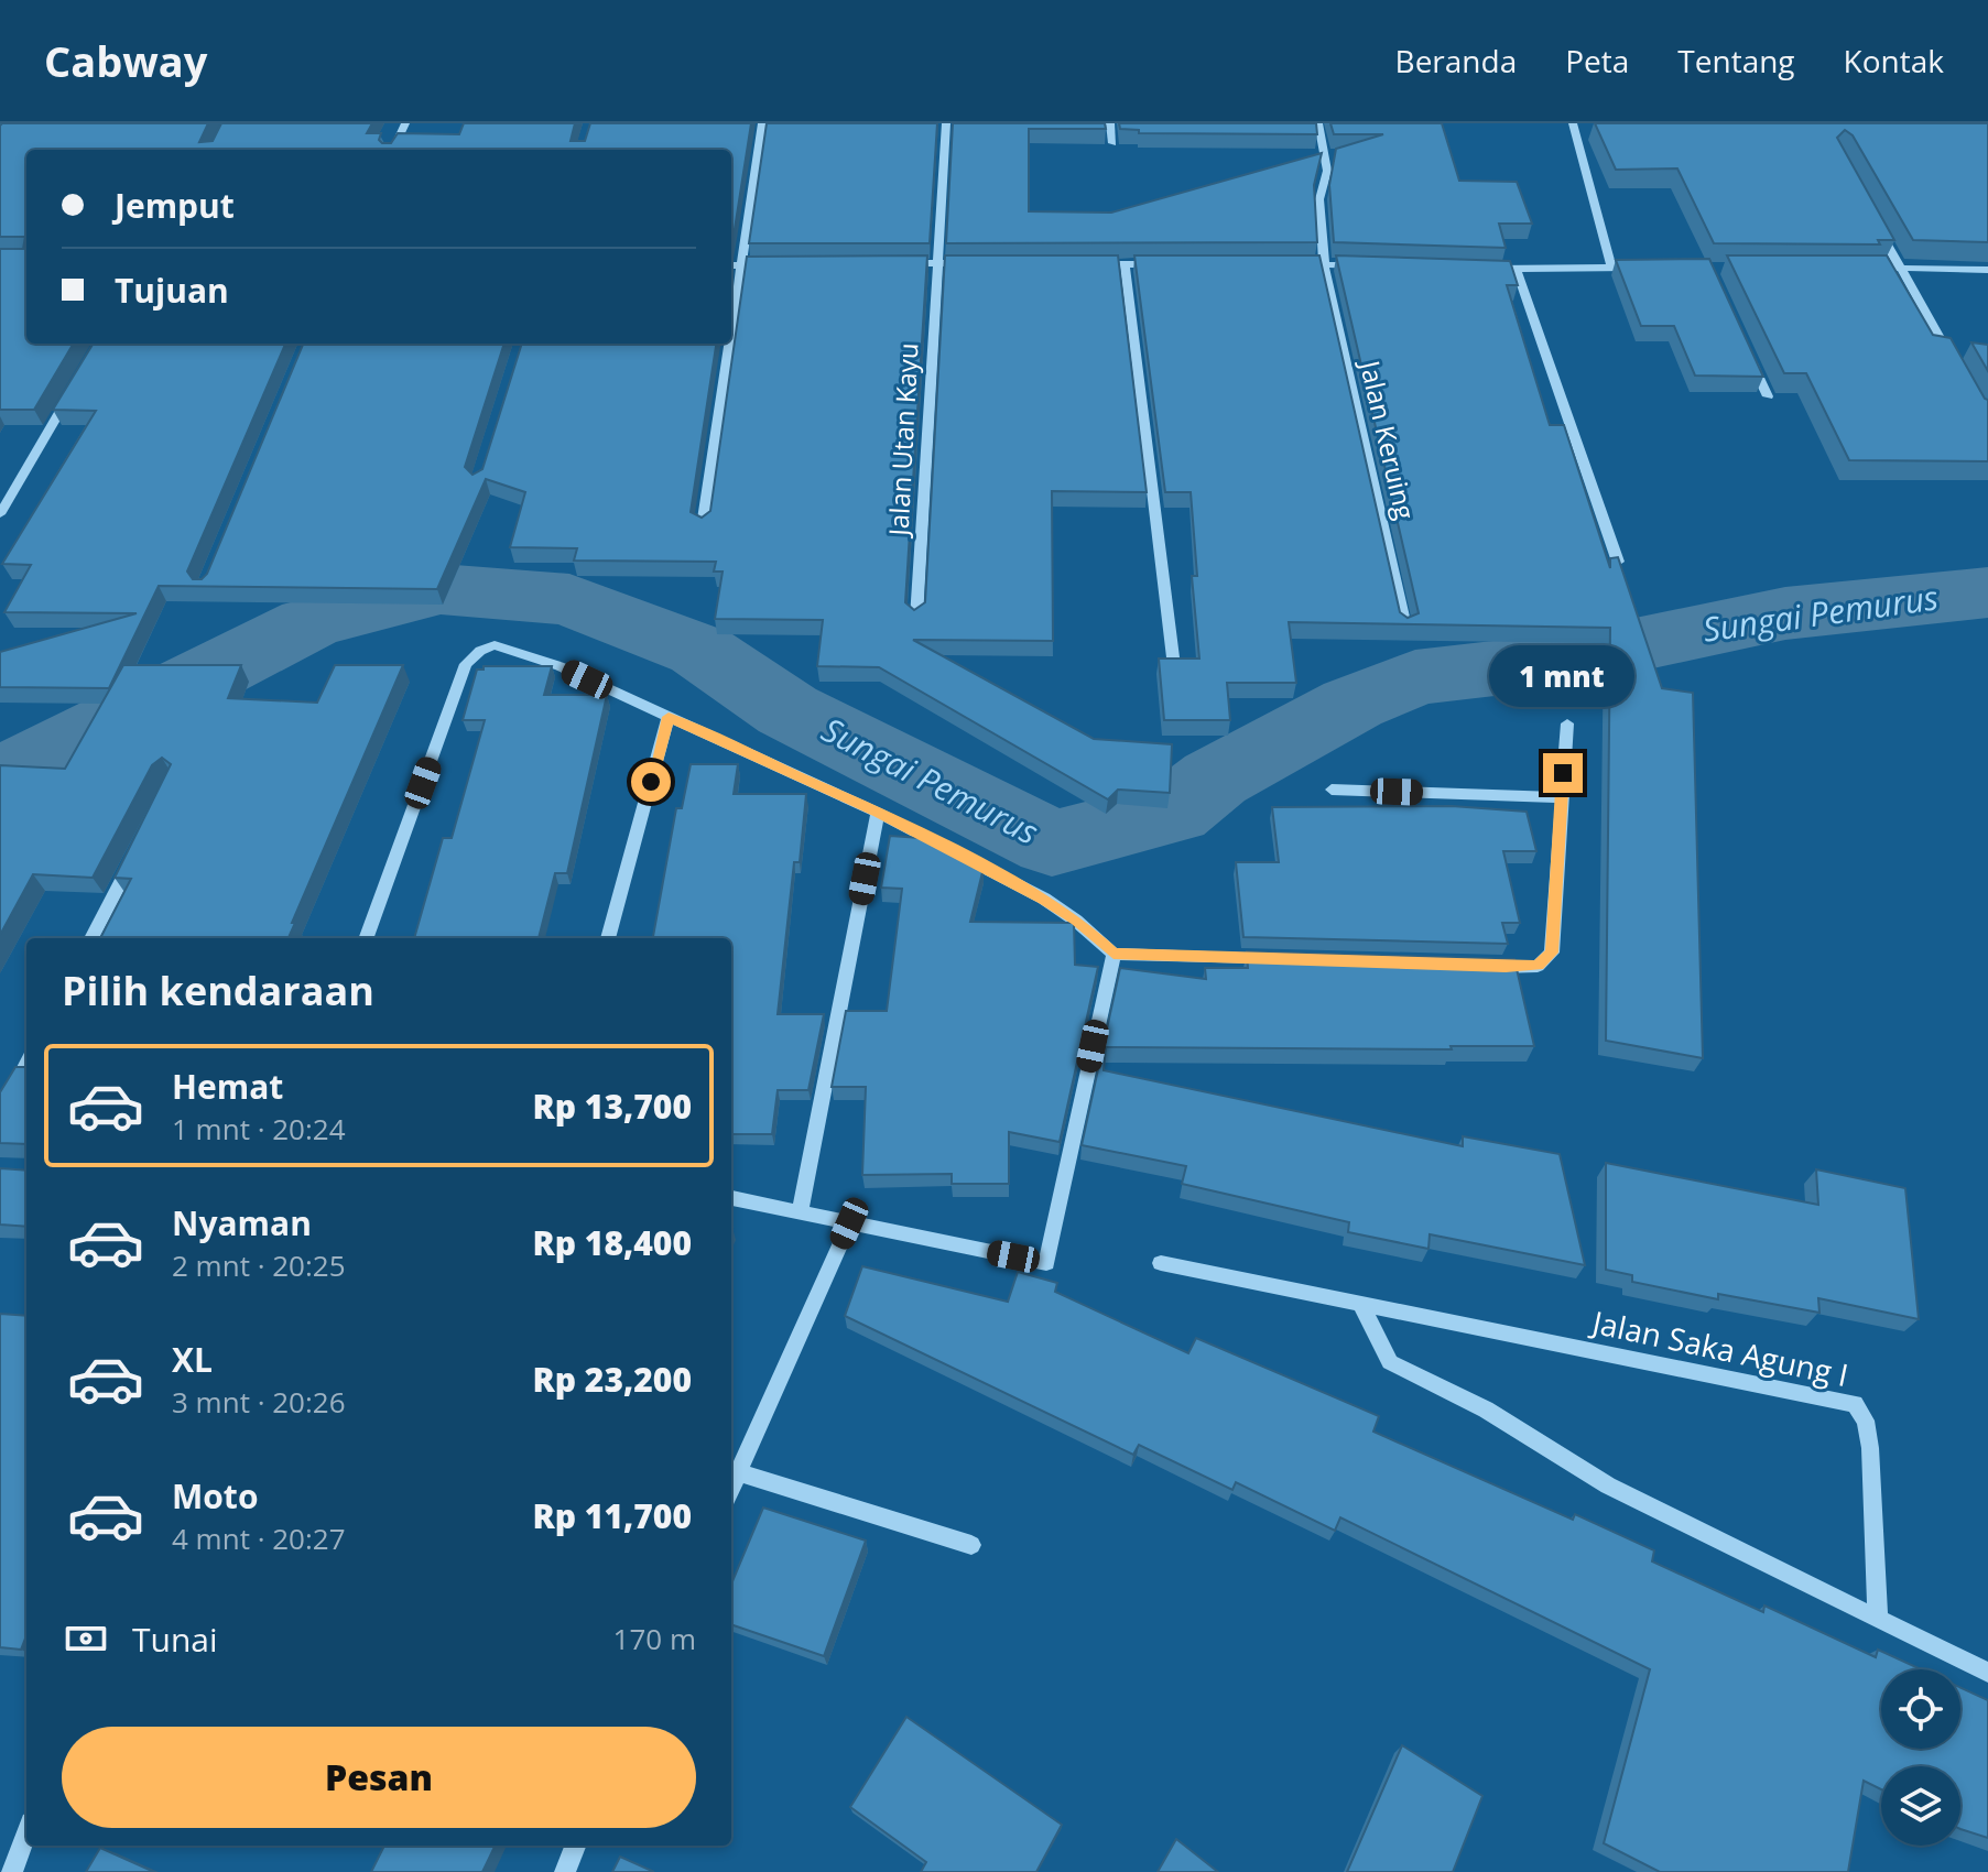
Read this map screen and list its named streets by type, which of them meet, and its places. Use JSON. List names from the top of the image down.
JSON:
{
  "streets": {
    "street": ["Jalan Utan Kayu", "Jalan Keruing", "Jalan Saka Agung I"]
  },
  "water": ["Sungai Pemurus"],
  "page": {
    "header": "Cabway",
    "nav": [
      "Beranda",
      "Peta",
      "Tentang",
      "Kontak"
    ],
    "banner": ["Jemput", "Tujuan"],
    "bubble": "1 mnt",
    "heading": "Pilih kendaraan",
    "list": [
      {
        "name": "Hemat",
        "note": "1 mnt · 20:24",
        "value": "Rp 13,700"
      },
      {
        "name": "Nyaman",
        "note": "2 mnt · 20:25",
        "value": "Rp 18,400"
      },
      {
        "name": "XL",
        "note": "3 mnt · 20:26",
        "value": "Rp 23,200"
      },
      {
        "name": "Moto",
        "note": "4 mnt · 20:27",
        "value": "Rp 11,700"
      }
    ],
    "pay": ["Tunai", "170 m"],
    "buttons": "Pesan"
  }
}
